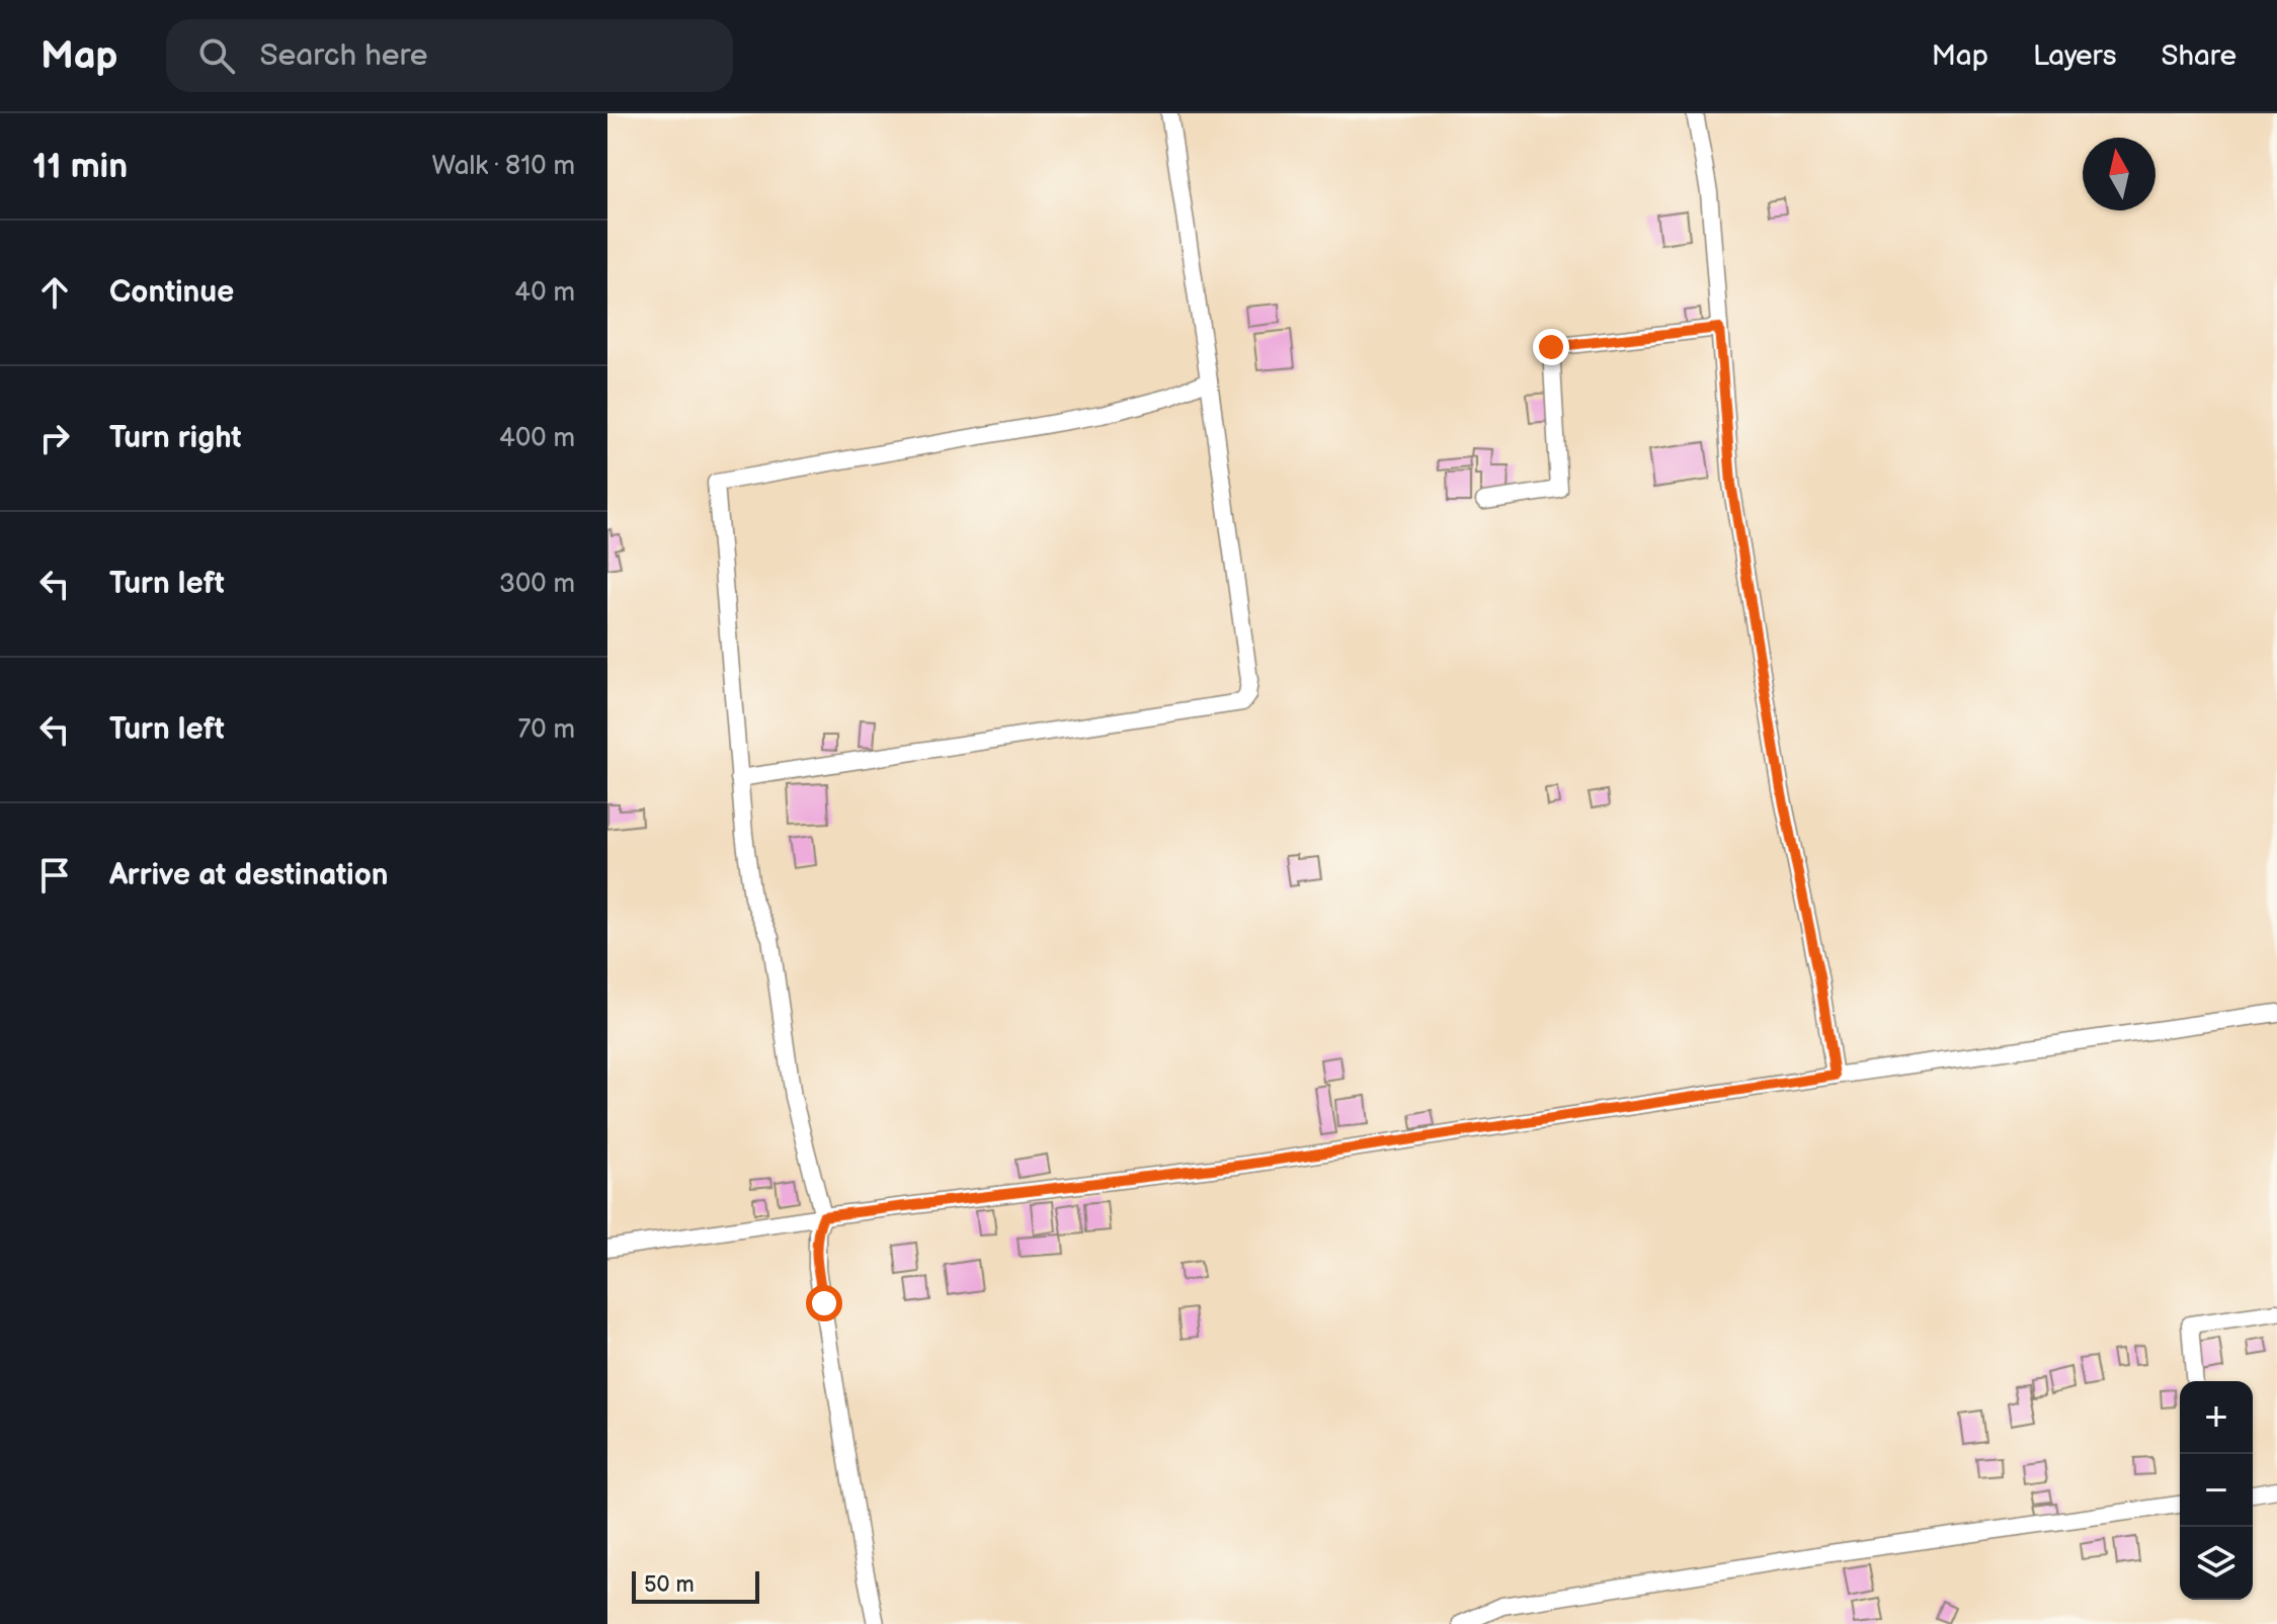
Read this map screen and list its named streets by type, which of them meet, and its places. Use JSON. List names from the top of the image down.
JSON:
{
  "scale_bar": "50 m",
  "north": "top",
  "page": {
    "header": "Map",
    "search": "Search here",
    "nav": ["Map", "Layers", "Share"],
    "heading": ["11 min", "Walk · 810 m"],
    "list": [
      ["Continue", "40 m"],
      ["Turn right", "400 m"],
      ["Turn left", "300 m"],
      ["Turn left", "70 m"],
      "Arrive at destination"
    ],
    "map_buttons": ["+", "−"],
    "scale": "50 m"
  }
}
